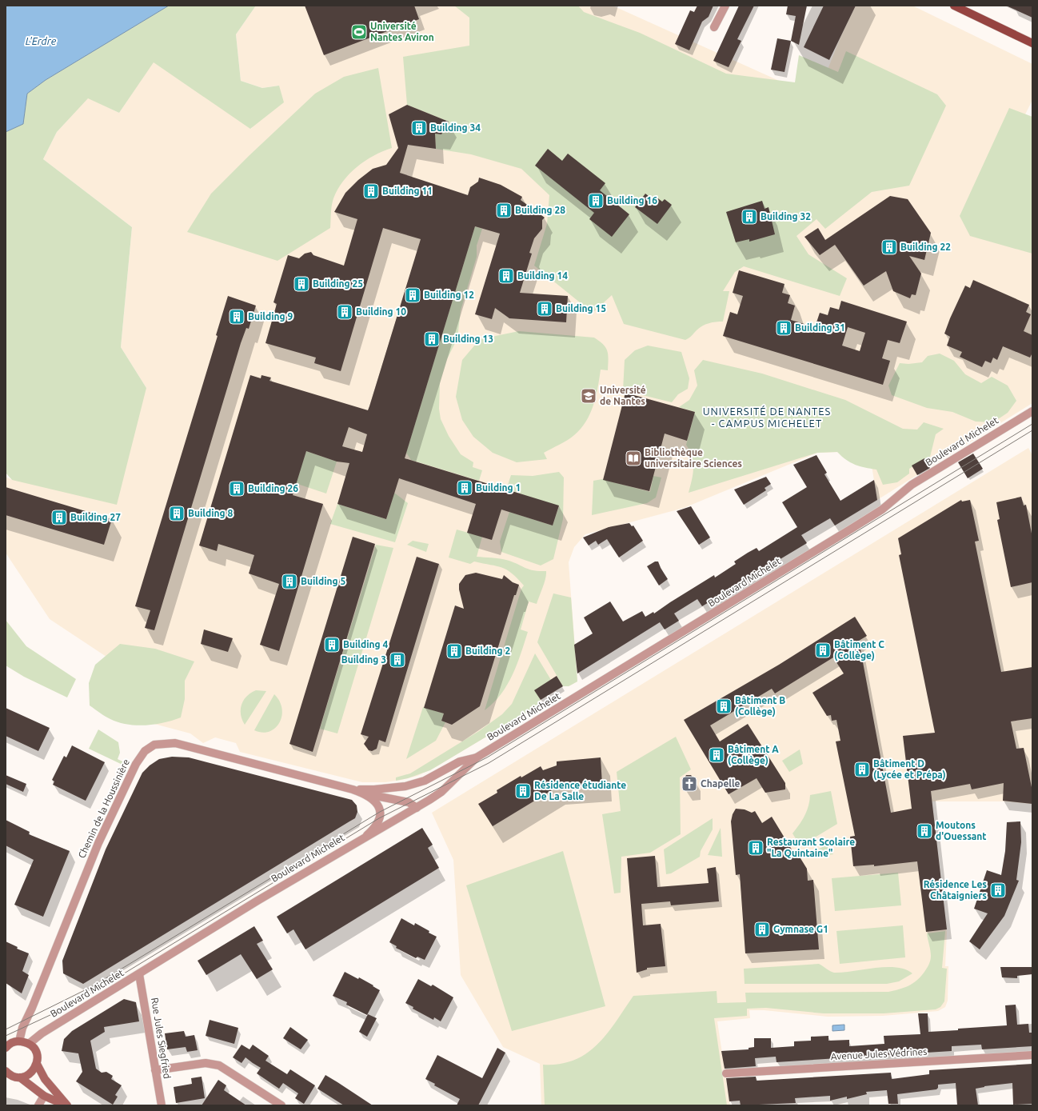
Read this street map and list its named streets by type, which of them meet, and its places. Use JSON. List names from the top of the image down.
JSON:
{
  "streets": {
    "street": [
      "Boulevard Michelet",
      "Chemin de la Houssinière",
      "Rue Jules Siegfried",
      "Avenue Jules Védrines"
    ]
  },
  "crossings": [
    ["Boulevard Michelet", "Chemin de la Houssinière"],
    ["Boulevard Michelet", "Rue Jules Siegfried"]
  ],
  "districts": ["UNIVERSITÉ DE NANTES - CAMPUS MICHELET"],
  "water": ["L'Erdre"],
  "places": {
    "sports": ["Université Nantes Aviron"],
    "building": [
      "Building 34",
      "Building 11",
      "Building 16",
      "Building 28",
      "Building 32",
      "Building 22",
      "Building 14",
      "Building 25",
      "Building 12",
      "Building 15",
      "Building 10",
      "Building 9",
      "Building 31",
      "Building 13",
      "Building 1",
      "Building 26",
      "Building 8",
      "Building 27",
      "Building 5",
      "Building 4",
      "Bâtiment C (Collège)",
      "Building 2",
      "Building 3",
      "Bâtiment B (Collège)",
      "Bâtiment A (Collège)",
      "Bâtiment D (Lycée et Prépa)",
      "Résidence étudiante De La Salle",
      "Moutons d'Ouessant",
      "Restaurant Scolaire \"La Quintaine\"",
      "Résidence Les Châtaigniers",
      "Gymnase G1"
    ],
    "school or university": ["Université de Nantes"],
    "library": ["Bibliothèque universitaire Sciences"],
    "church": ["Chapelle"]
  }
}
